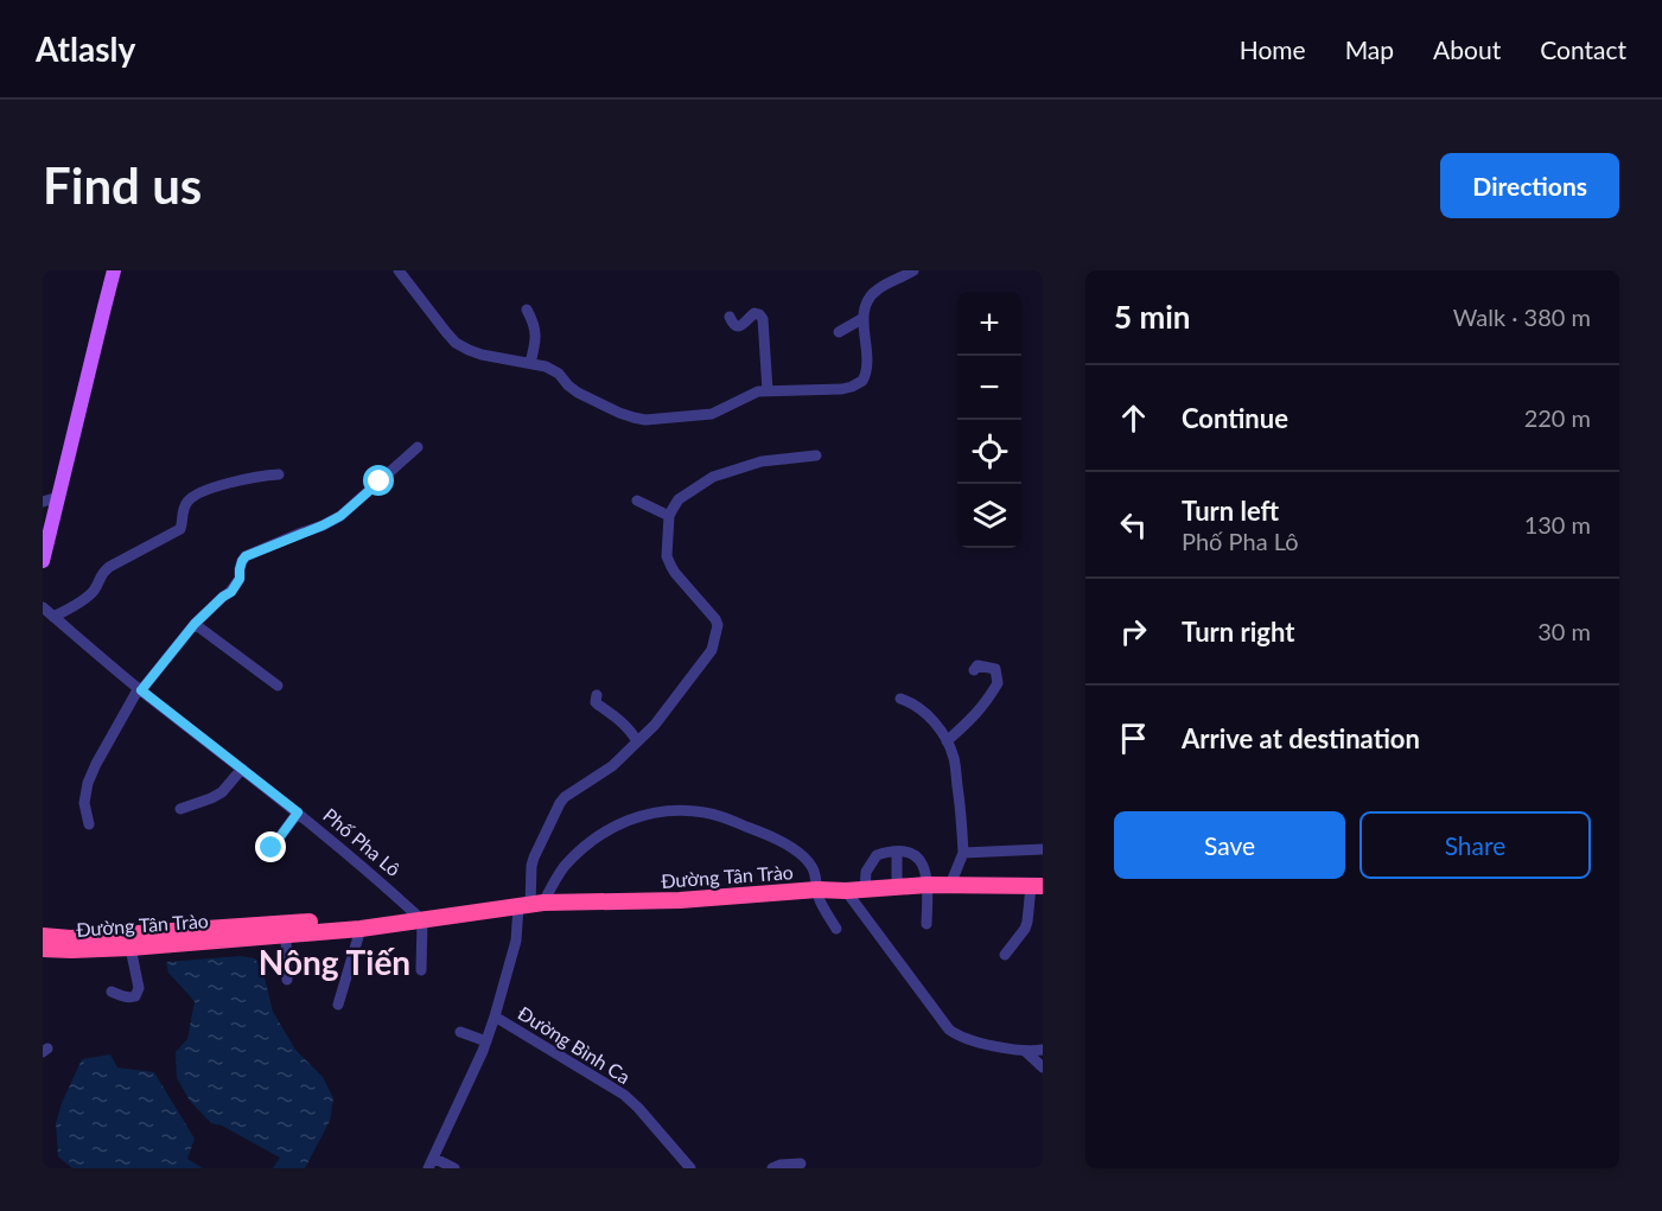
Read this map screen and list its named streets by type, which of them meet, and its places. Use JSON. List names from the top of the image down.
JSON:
{
  "streets": {
    "highway": ["Đường Tân Trào"],
    "street": ["Phố Pha Lô", "Đường Bình Ca"]
  },
  "crossings": [
    ["Phố Pha Lô", "Đường Tân Trào"]
  ],
  "districts": ["Nông Tiến"],
  "page": {
    "header": "Atlasly",
    "nav": [
      "Home",
      "Map",
      "About",
      "Contact"
    ],
    "buttons": [
      "Directions",
      ["Save", "Share"]
    ],
    "title": "Find us",
    "heading": ["5 min", "Walk · 380 m"],
    "map_buttons": ["+", "−"],
    "list": [
      ["Continue", "220 m"],
      ["Turn left", "Phố Pha Lô", "130 m"],
      ["Turn right", "30 m"],
      "Arrive at destination"
    ]
  }
}
